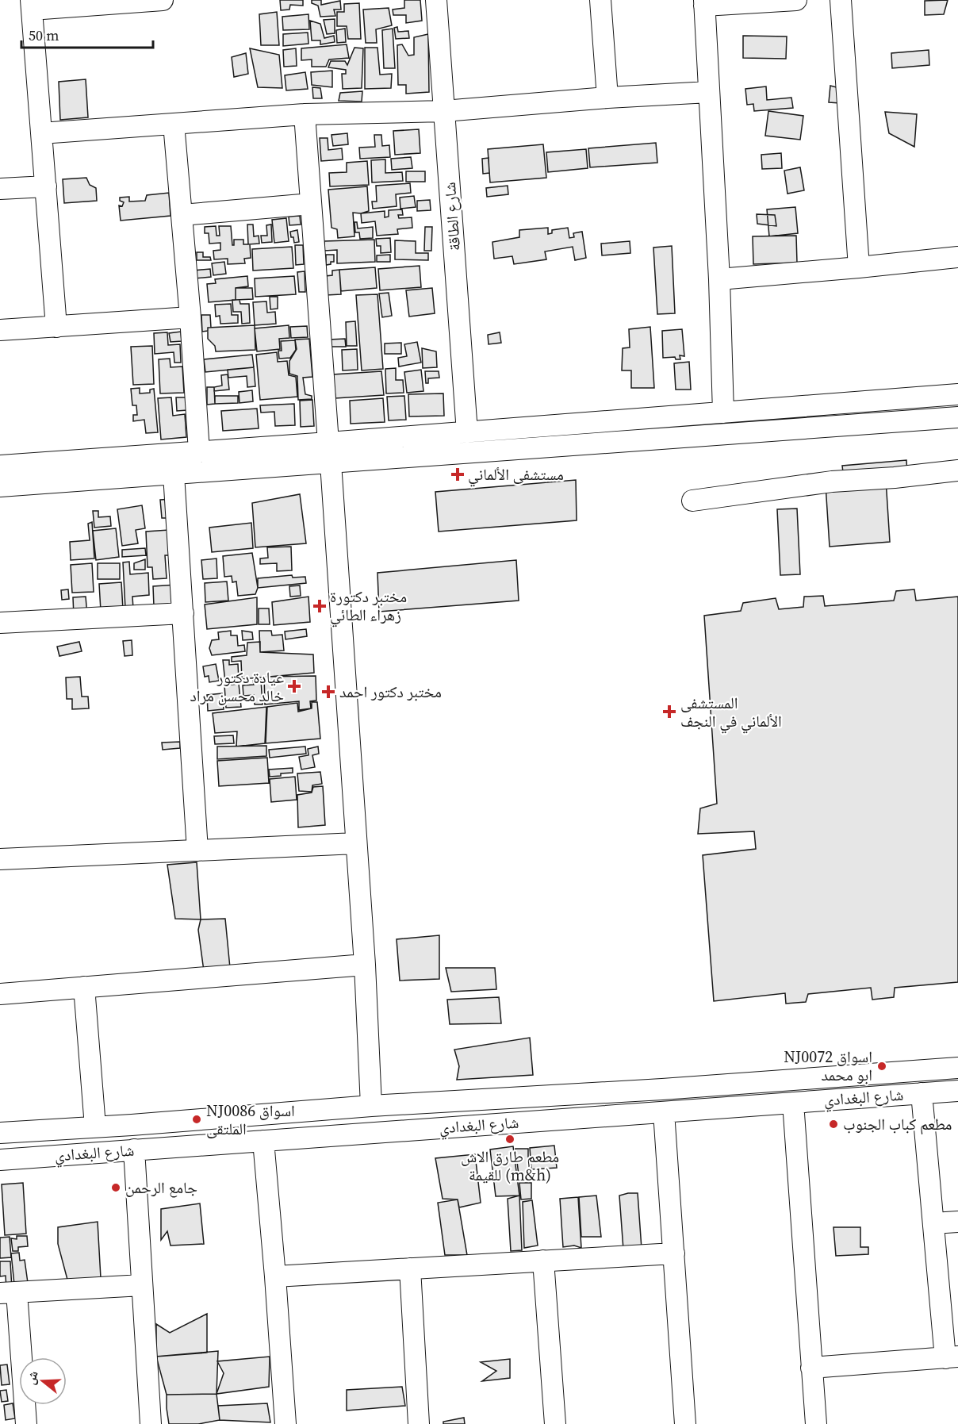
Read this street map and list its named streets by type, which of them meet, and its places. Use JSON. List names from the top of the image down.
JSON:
{
  "streets": {
    "street": ["شارع الطاقة", "شارع البغدادي"]
  },
  "places": {
    "health": [
      "مستشفى الألماني",
      "مختبر دكتورة زهراء الطائي",
      "عيادة دكتور خالد محسن مراد",
      "مختبر دكتور احمد",
      "المستشفى الألماني في النجف"
    ],
    "other": [
      "NJ0072 اسواق ابو محمد",
      "NJ0086 اسواق الملتقى",
      "مطعم كباب الجنوب",
      "مطعم طارق الاش للقيمة (m&h)",
      "جامع الرحمن"
    ]
  },
  "scale_bar": "50 m",
  "north": "left"
}
